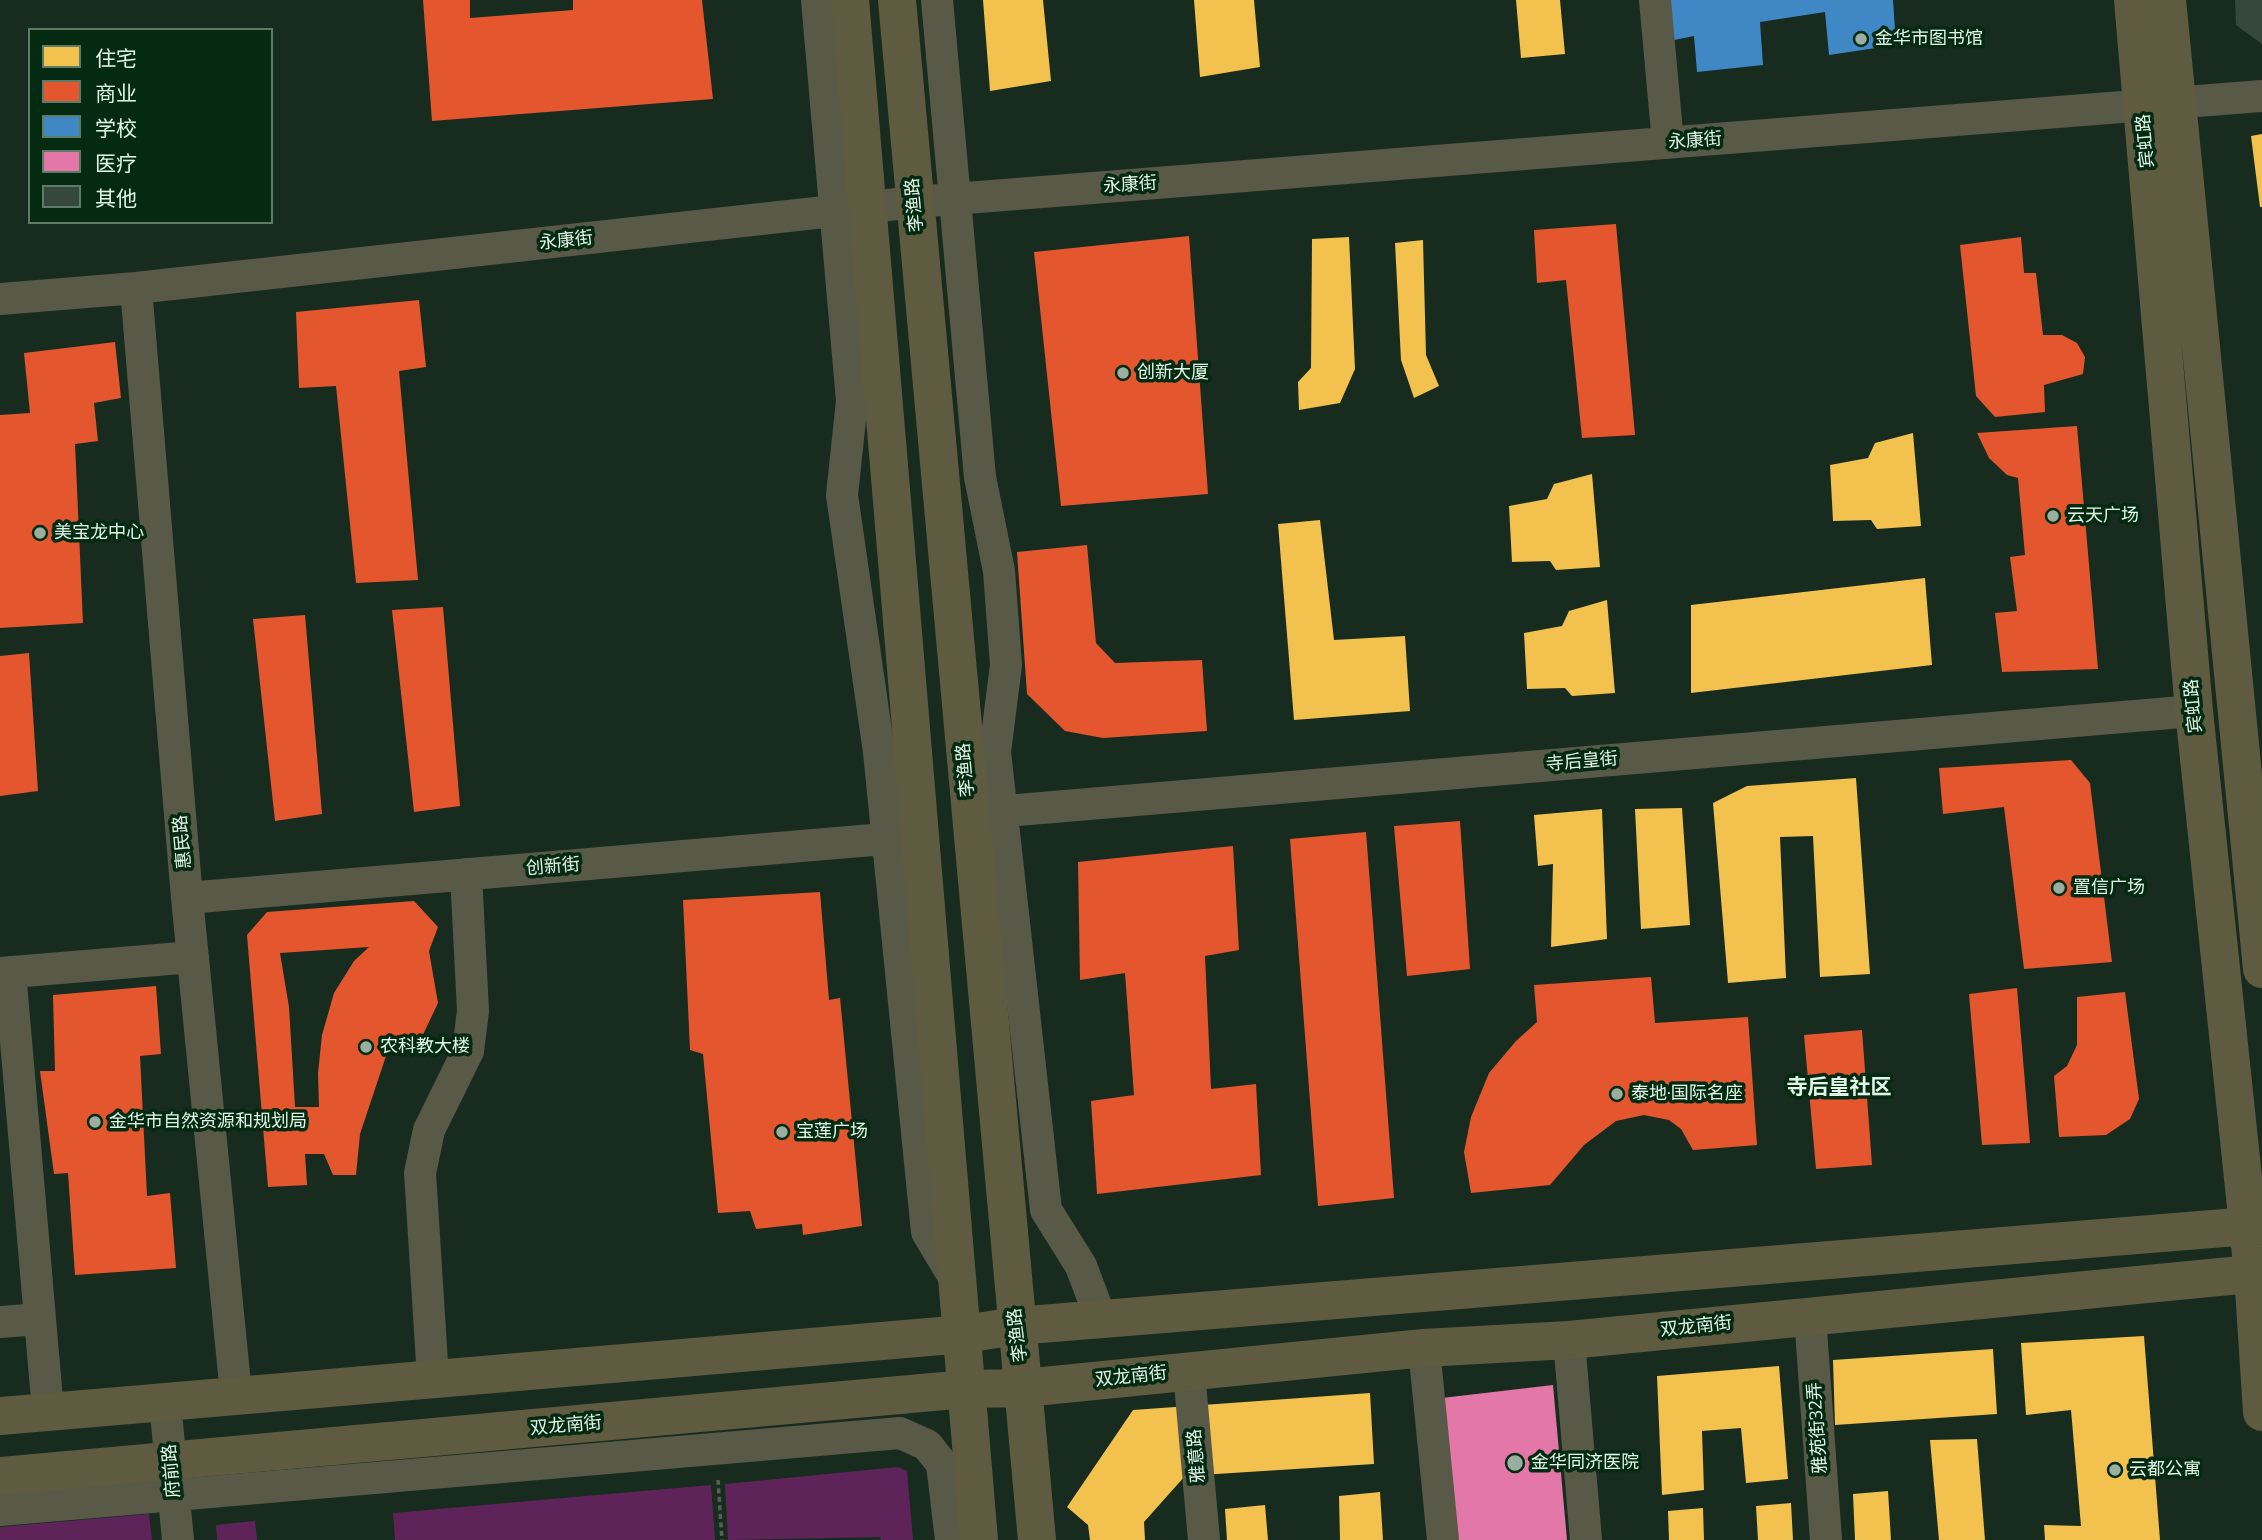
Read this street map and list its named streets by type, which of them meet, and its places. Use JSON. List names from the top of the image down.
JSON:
{
  "streets": {
    "main road": ["宾虹路", "李渔路", "双龙南街"],
    "street": [
      "永康街",
      "寺后皇街",
      "惠民路",
      "创新街",
      "雅苑街32弄",
      "雅意路",
      "府前路"
    ]
  },
  "crossings": [
    ["永康街", "宾虹路"],
    ["永康街", "李渔路"],
    ["永康街", "惠民路"],
    ["宾虹路", "寺后皇街"],
    ["宾虹路", "双龙南街"],
    ["李渔路", "寺后皇街"],
    ["李渔路", "双龙南街"],
    ["惠民路", "创新街"],
    ["双龙南街", "雅苑街32弄"],
    ["双龙南街", "雅意路"],
    ["双龙南街", "府前路"]
  ],
  "districts": ["寺后皇社区"],
  "places": [
    "金华市图书馆",
    "创新大厦",
    "云天广场",
    "美宝龙中心",
    "置信广场",
    "农科教大楼",
    "泰地·国际名座",
    "金华市自然资源和规划局",
    "宝莲广场",
    "金华同济医院",
    "云都公寓"
  ],
  "legend": [
    "住宅",
    "商业",
    "学校",
    "医疗",
    "其他"
  ]
}
